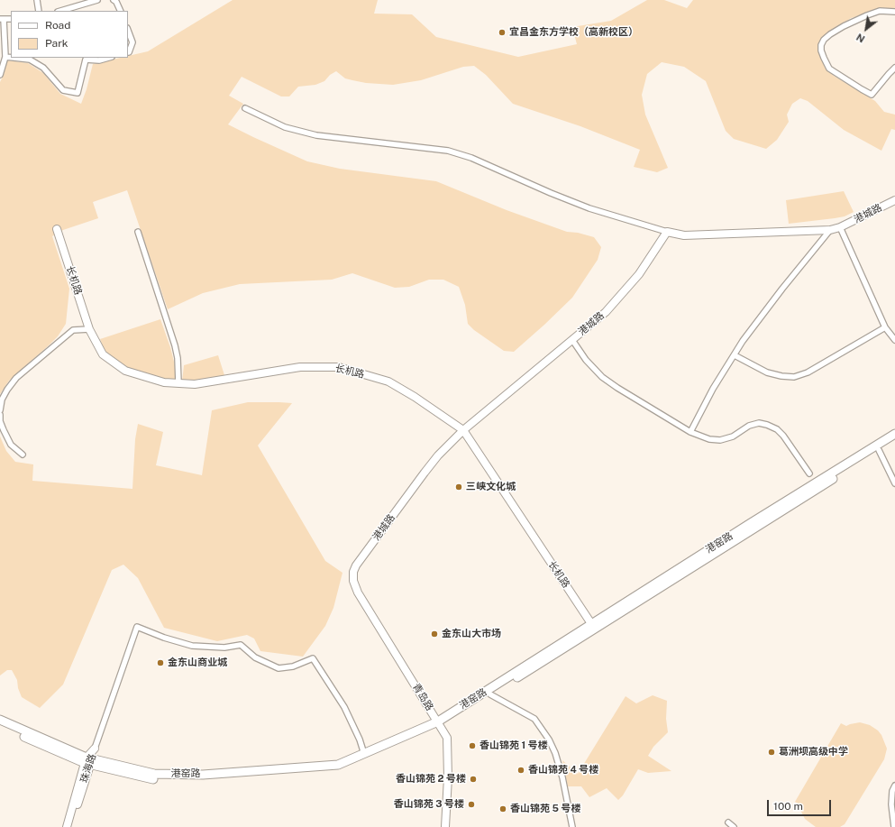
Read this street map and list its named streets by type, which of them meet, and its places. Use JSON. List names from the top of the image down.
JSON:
{
  "streets": {
    "main road": ["港窑路"],
    "street": [
      "港城路",
      "长机路",
      "青岛路",
      "珠海路"
    ]
  },
  "crossings": [
    ["港城路", "长机路"],
    ["港城路", "青岛路"],
    ["长机路", "港窑路"],
    ["港窑路", "青岛路"],
    ["港窑路", "珠海路"]
  ],
  "places": [
    "宜昌金东方学校（高新校区）",
    "三峡文化城",
    "金东山大市场",
    "金东山商业城",
    "香山锦苑 1 号楼",
    "葛洲坝高级中学",
    "香山锦苑 4 号楼",
    "香山锦苑 2 号楼",
    "香山锦苑 3 号楼",
    "香山锦苑 5 号楼"
  ],
  "legend": ["Road", "Park"],
  "scale_bar": "100 m",
  "north": "bottom left"
}
